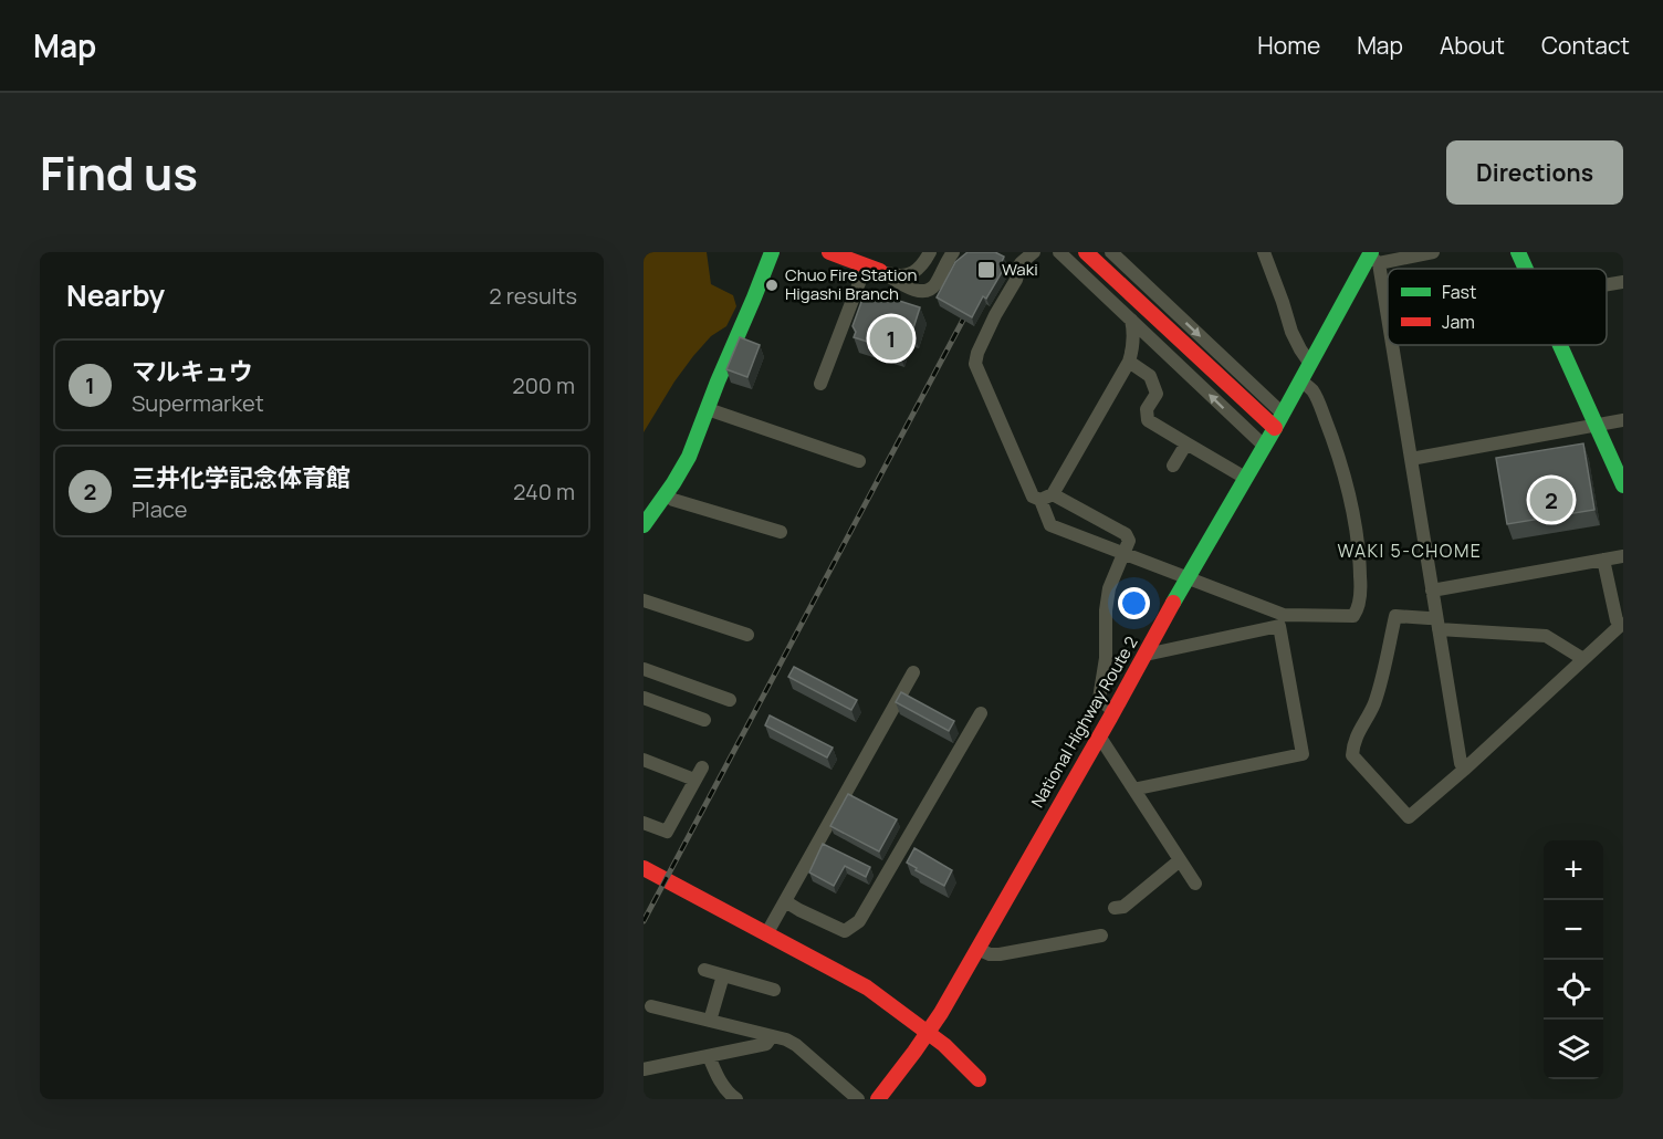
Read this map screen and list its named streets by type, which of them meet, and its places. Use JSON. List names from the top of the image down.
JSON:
{
  "streets": {
    "main road": ["National Highway Route 2"]
  },
  "districts": ["WAKI 5-CHOME"],
  "places": {
    "transit": ["Waki"],
    "other": ["Chuo Fire Station Higashi Branch"]
  },
  "legend": ["Fast", "Jam"],
  "page": {
    "header": "Map",
    "nav": [
      "Home",
      "Map",
      "About",
      "Contact"
    ],
    "title": "Find us",
    "buttons": "Directions",
    "heading": ["Nearby", "2 results"],
    "pins": ["1", "2"],
    "list": [
      {
        "mark": "1",
        "name": "マルキュウ",
        "note": "Supermarket",
        "value": "200 m"
      },
      {
        "mark": "2",
        "name": "三井化学記念体育館",
        "note": "Place",
        "value": "240 m"
      }
    ],
    "map_buttons": ["+", "−"]
  }
}
